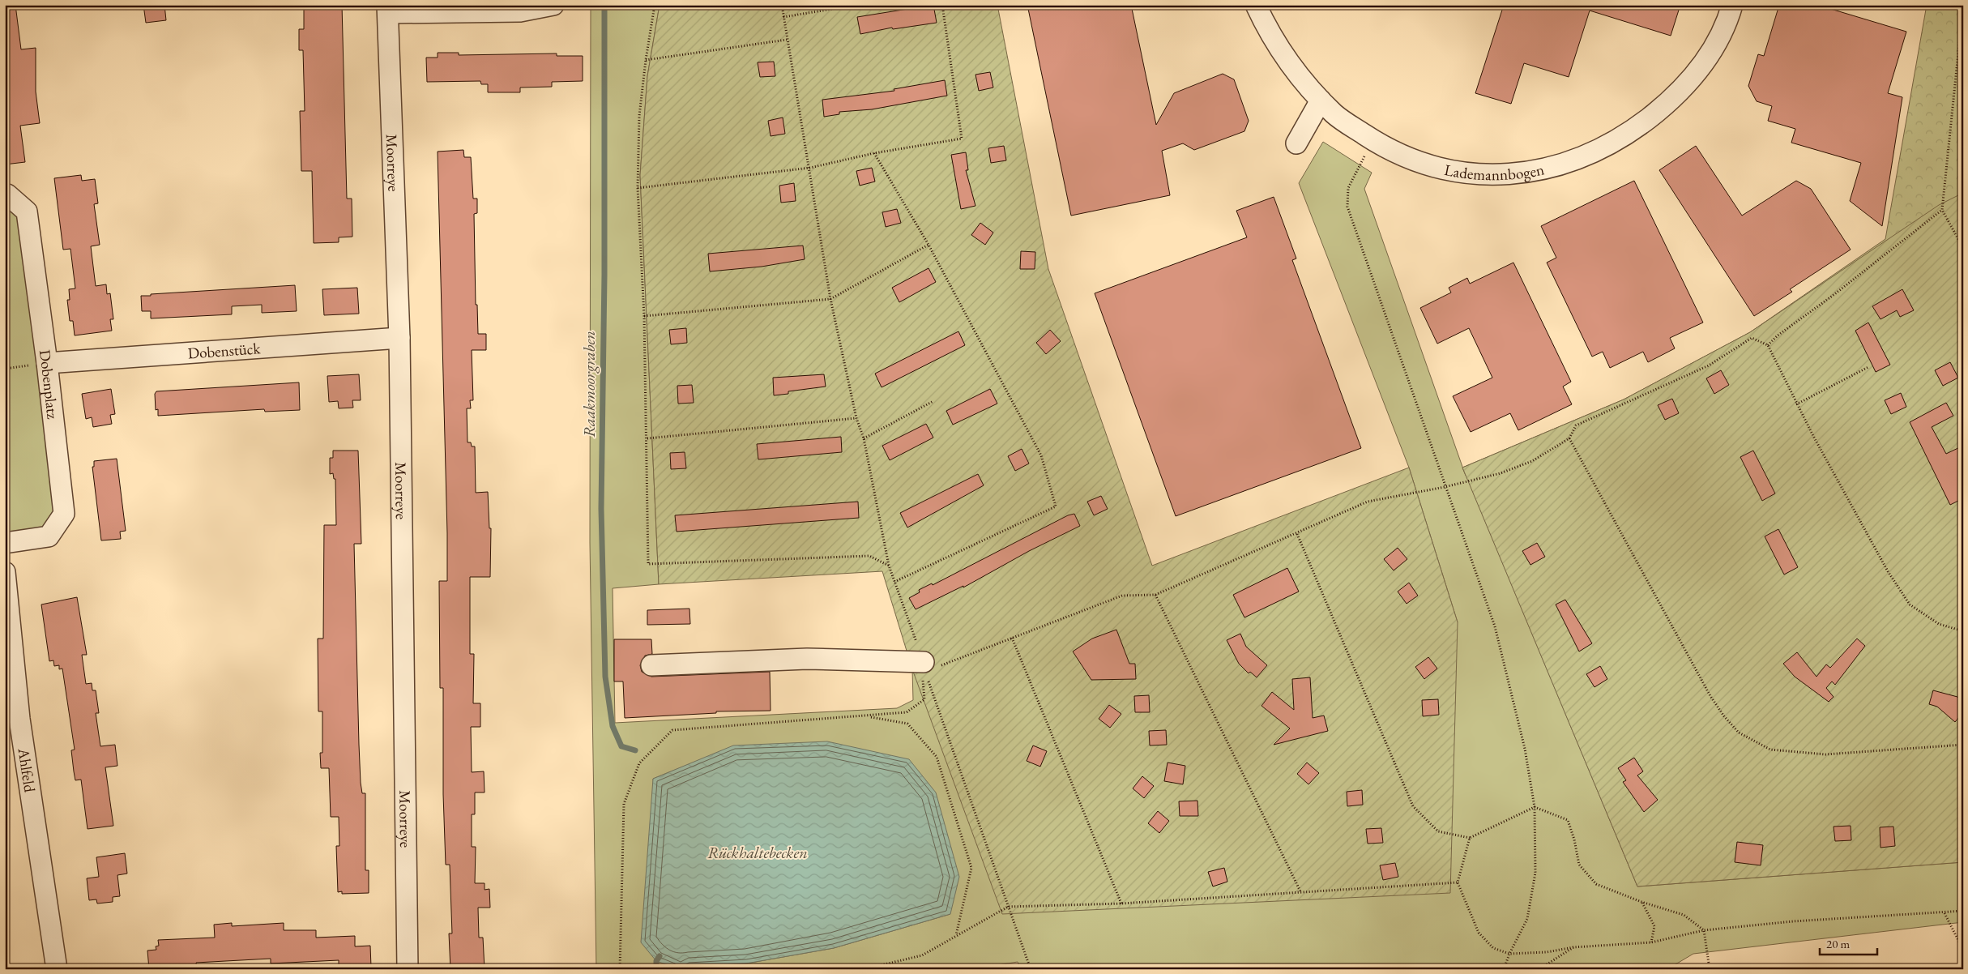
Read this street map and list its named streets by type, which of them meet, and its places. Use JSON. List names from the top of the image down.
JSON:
{
  "streets": {
    "street": [
      "Moorreye",
      "Lademannbogen",
      "Dobenstück",
      "Dobenplatz",
      "Ahlfeld"
    ]
  },
  "crossings": [
    ["Moorreye", "Dobenstück"],
    ["Dobenstück", "Dobenplatz"]
  ],
  "water": ["Raakmoorgraben", "Rückhaltebecken"],
  "scale_bar": "20 m"
}
